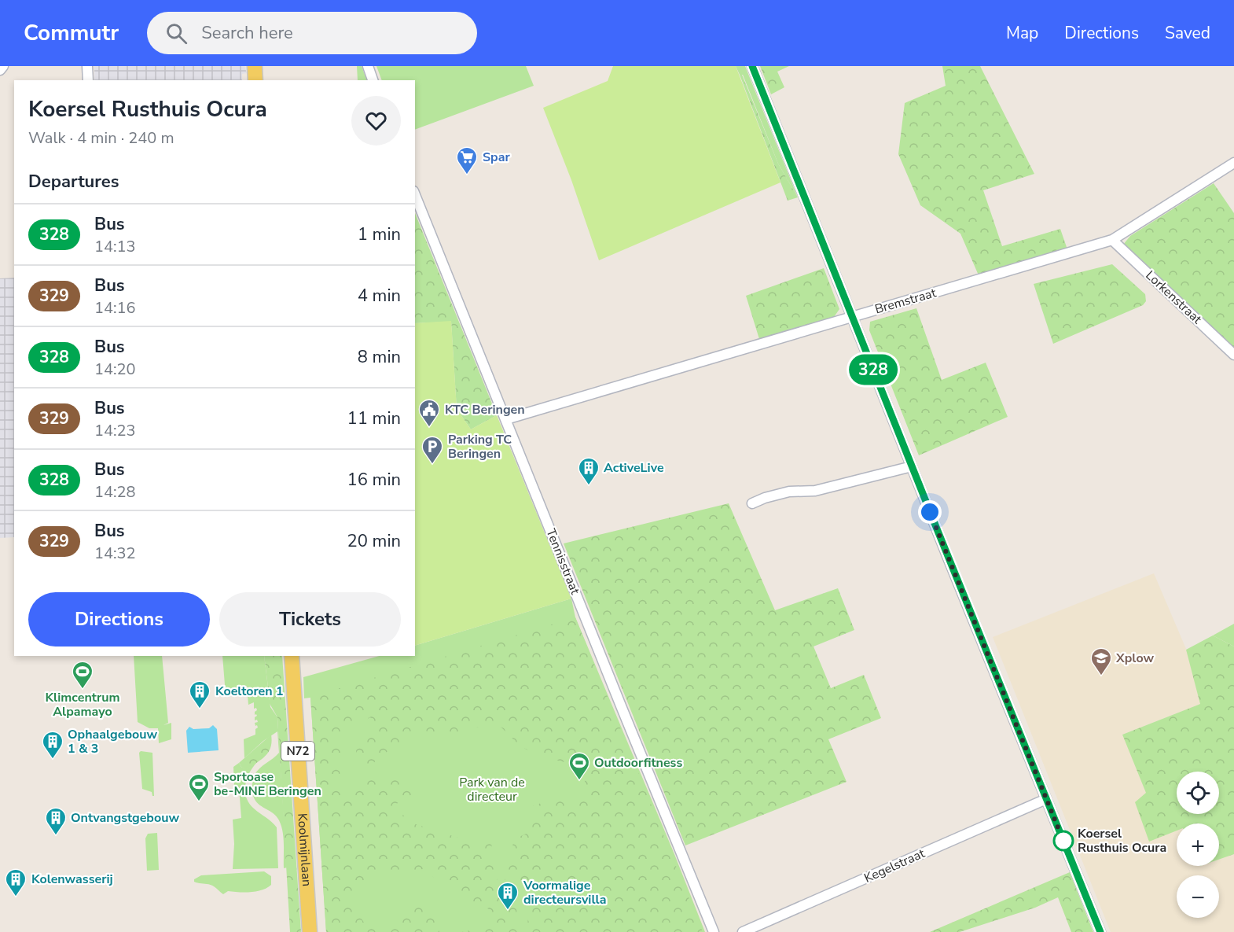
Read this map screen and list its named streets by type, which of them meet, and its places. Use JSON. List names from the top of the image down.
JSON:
{
  "streets": {
    "main road": ["N72", "Koolmijnlaan"],
    "street": [
      "Lorkenstraat",
      "Bremstraat",
      "Tennisstraat",
      "Kegelstraat"
    ]
  },
  "crossings": [
    ["Lorkenstraat", "Bremstraat"],
    ["Bremstraat", "Tennisstraat"]
  ],
  "parks": ["Park van de directeur"],
  "places": {
    "supermarket": ["Spar"],
    "public building": ["KTC Beringen"],
    "parking": ["Parking TC Beringen"],
    "building": [
      "ActiveLive",
      "Koeltoren 1",
      "Ophaalgebouw 1 & 3",
      "Ontvangstgebouw",
      "Kolenwasserij",
      "Voormalige directeursvilla"
    ],
    "school or university": ["Xplow"],
    "sports": ["Klimcentrum Alpamayo", "Outdoorfitness", "Sportoase be-MINE Beringen"],
    "other": ["Koersel Rusthuis Ocura"]
  },
  "lines": ["bus line 328"],
  "page": {
    "header": "Commutr",
    "search": "Search here",
    "nav": ["Map", "Directions", "Saved"],
    "on_map": "328",
    "heading": [
      ["Koersel Rusthuis Ocura", "Walk · 4 min · 240 m"],
      "Departures"
    ],
    "list": [
      {
        "mark": "328",
        "name": "Bus",
        "note": "14:13",
        "value": "1 min"
      },
      {
        "mark": "329",
        "name": "Bus",
        "note": "14:16",
        "value": "4 min"
      },
      {
        "mark": "328",
        "name": "Bus",
        "note": "14:20",
        "value": "8 min"
      },
      {
        "mark": "329",
        "name": "Bus",
        "note": "14:23",
        "value": "11 min"
      },
      {
        "mark": "328",
        "name": "Bus",
        "note": "14:28",
        "value": "16 min"
      },
      {
        "mark": "329",
        "name": "Bus",
        "note": "14:32",
        "value": "20 min"
      }
    ],
    "buttons": ["Directions", "Tickets"],
    "map_buttons": ["+", "−"]
  }
}
